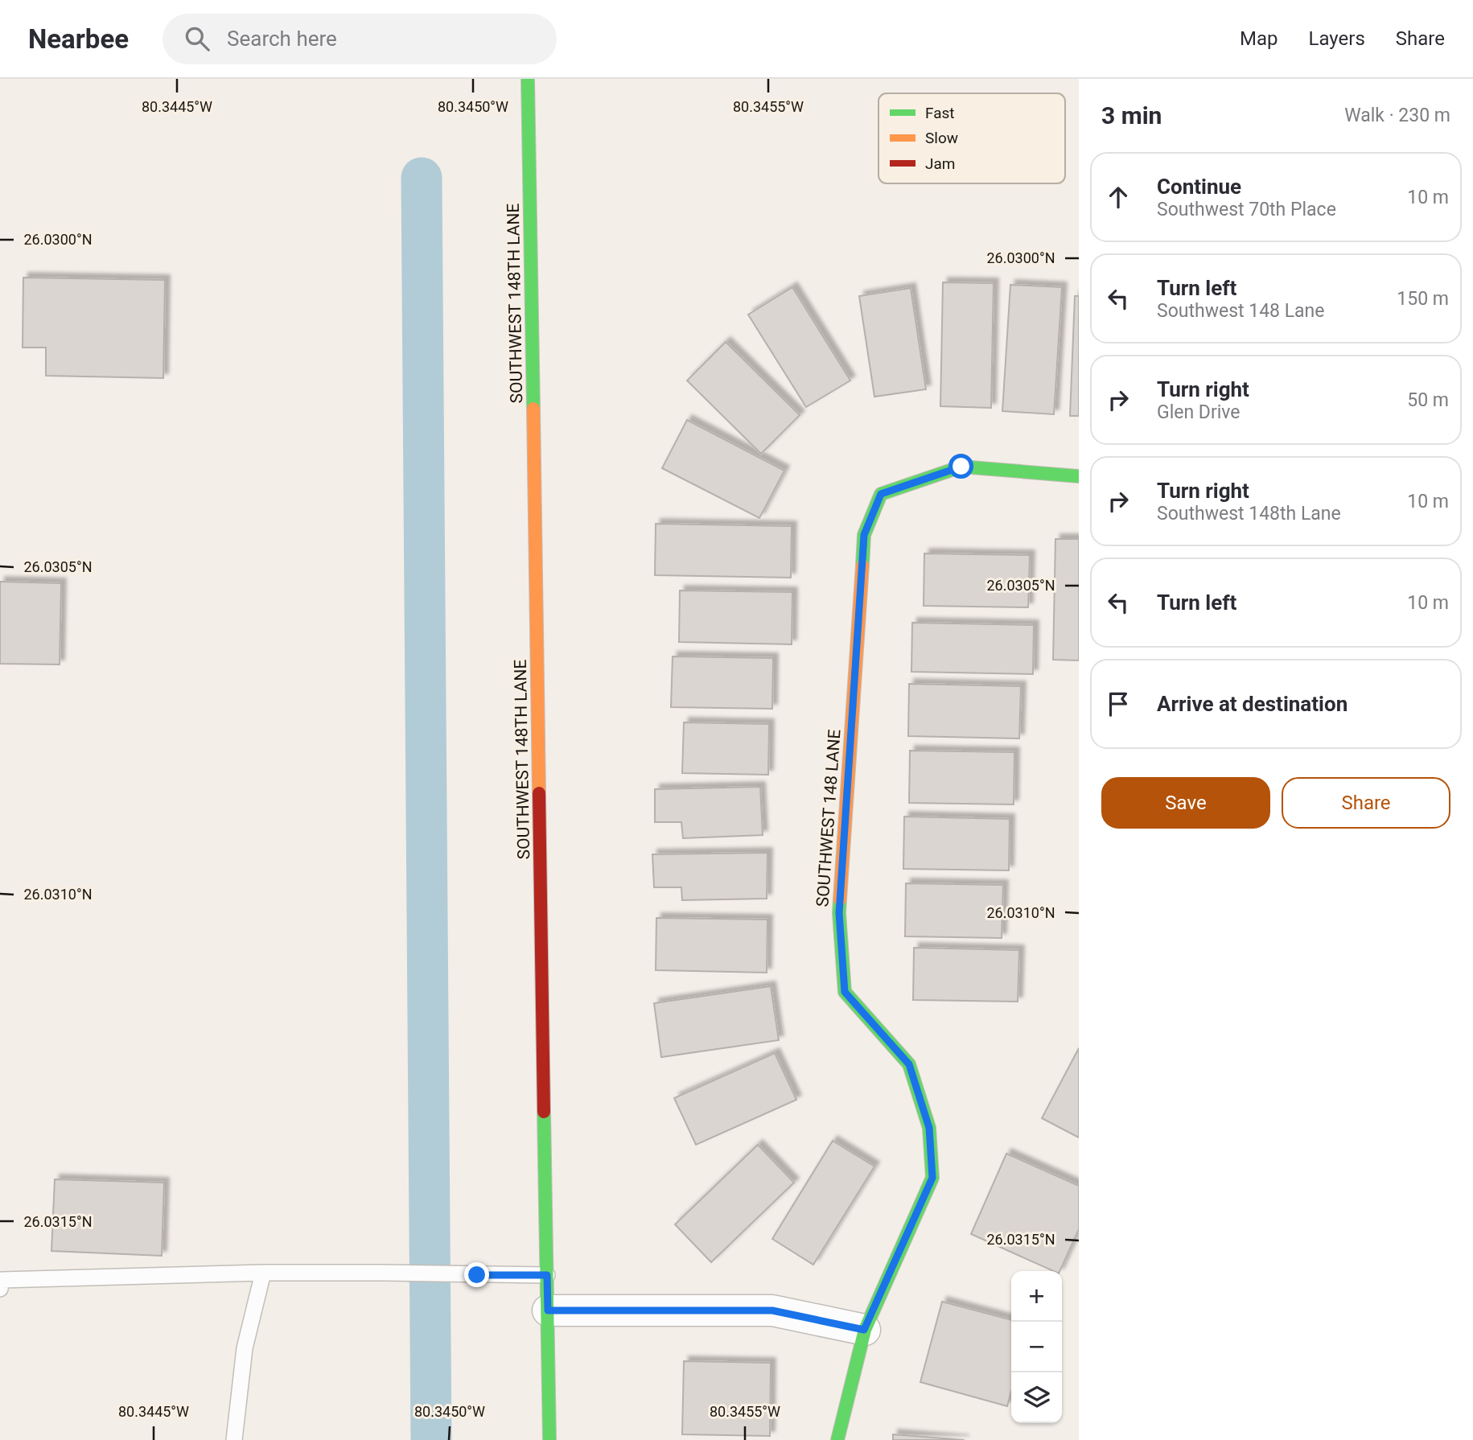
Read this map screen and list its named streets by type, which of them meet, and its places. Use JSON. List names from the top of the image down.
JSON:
{
  "streets": {
    "street": ["SOUTHWEST 148TH LANE", "SOUTHWEST 148 LANE"]
  },
  "legend": ["Fast", "Slow", "Jam"],
  "page": {
    "header": "Nearbee",
    "search": "Search here",
    "nav": ["Map", "Layers", "Share"],
    "heading": ["3 min", "Walk · 230 m"],
    "list": [
      ["Continue", "Southwest 70th Place", "10 m"],
      ["Turn left", "Southwest 148 Lane", "150 m"],
      ["Turn right", "Glen Drive", "50 m"],
      ["Turn right", "Southwest 148th Lane", "10 m"],
      ["Turn left", "10 m"],
      "Arrive at destination"
    ],
    "buttons": ["Save", "Share"],
    "map_buttons": ["+", "−"]
  },
  "coordinates": [
    "80.3445°W",
    "80.3450°W",
    "80.3455°W",
    "26.0300°N",
    "26.0305°N",
    "26.0310°N",
    "26.0315°N"
  ]
}
